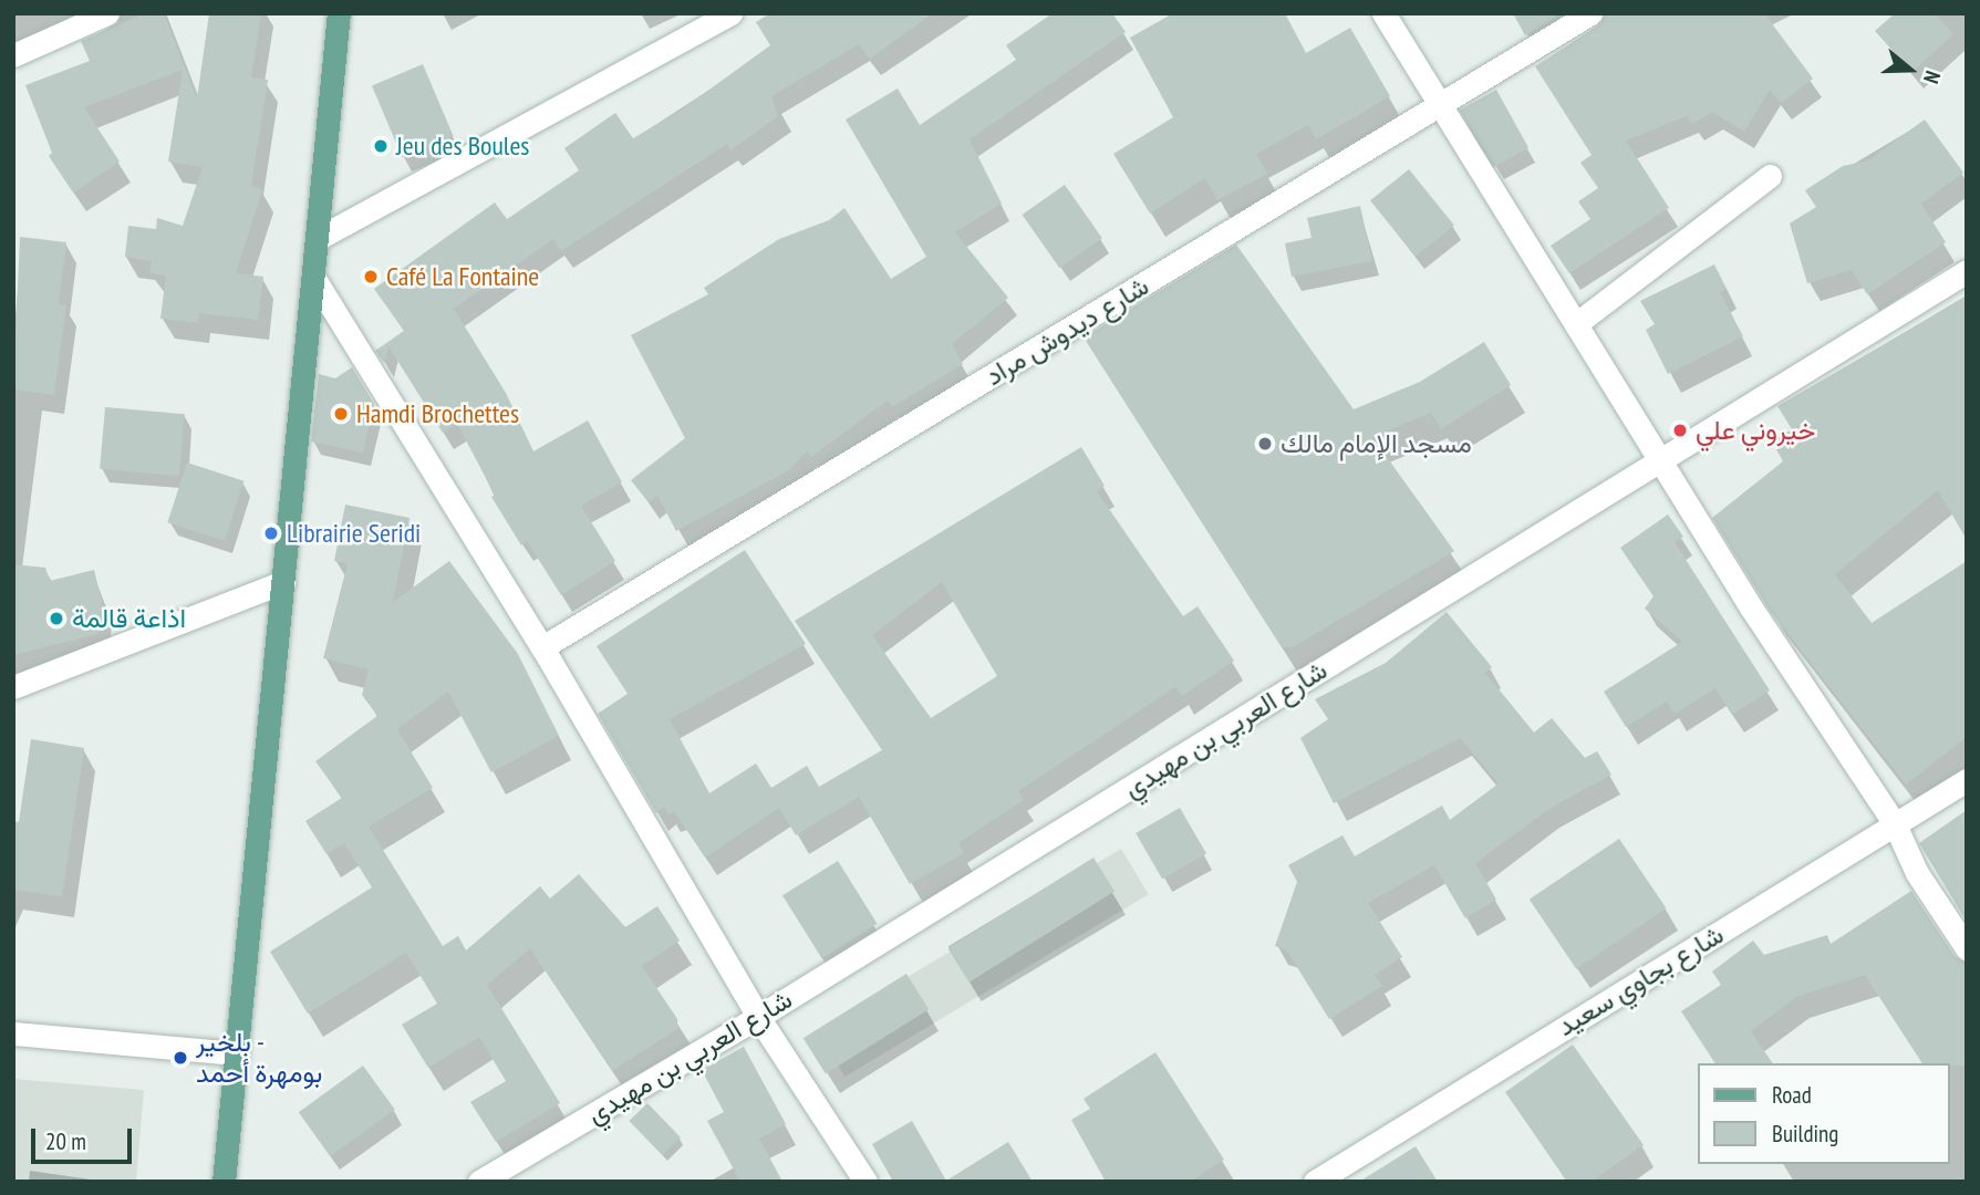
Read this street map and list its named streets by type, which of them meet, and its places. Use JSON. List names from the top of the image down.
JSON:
{
  "streets": {
    "street": ["شارع ديدوش مراد", "شارع العربي بن مهيدي", "شارع بجاوي سعيد"]
  },
  "places": [
    "Jeu des Boules",
    "Café La Fontaine",
    "Hamdi Brochettes",
    "خيروني علي",
    "مسجد الإمام مالك",
    "Librairie Seridi",
    "اذاعة قالمة",
    "بلخير - بومهرة أحمد"
  ],
  "legend": ["Road", "Building"],
  "scale_bar": "20 m",
  "north": "right"
}
